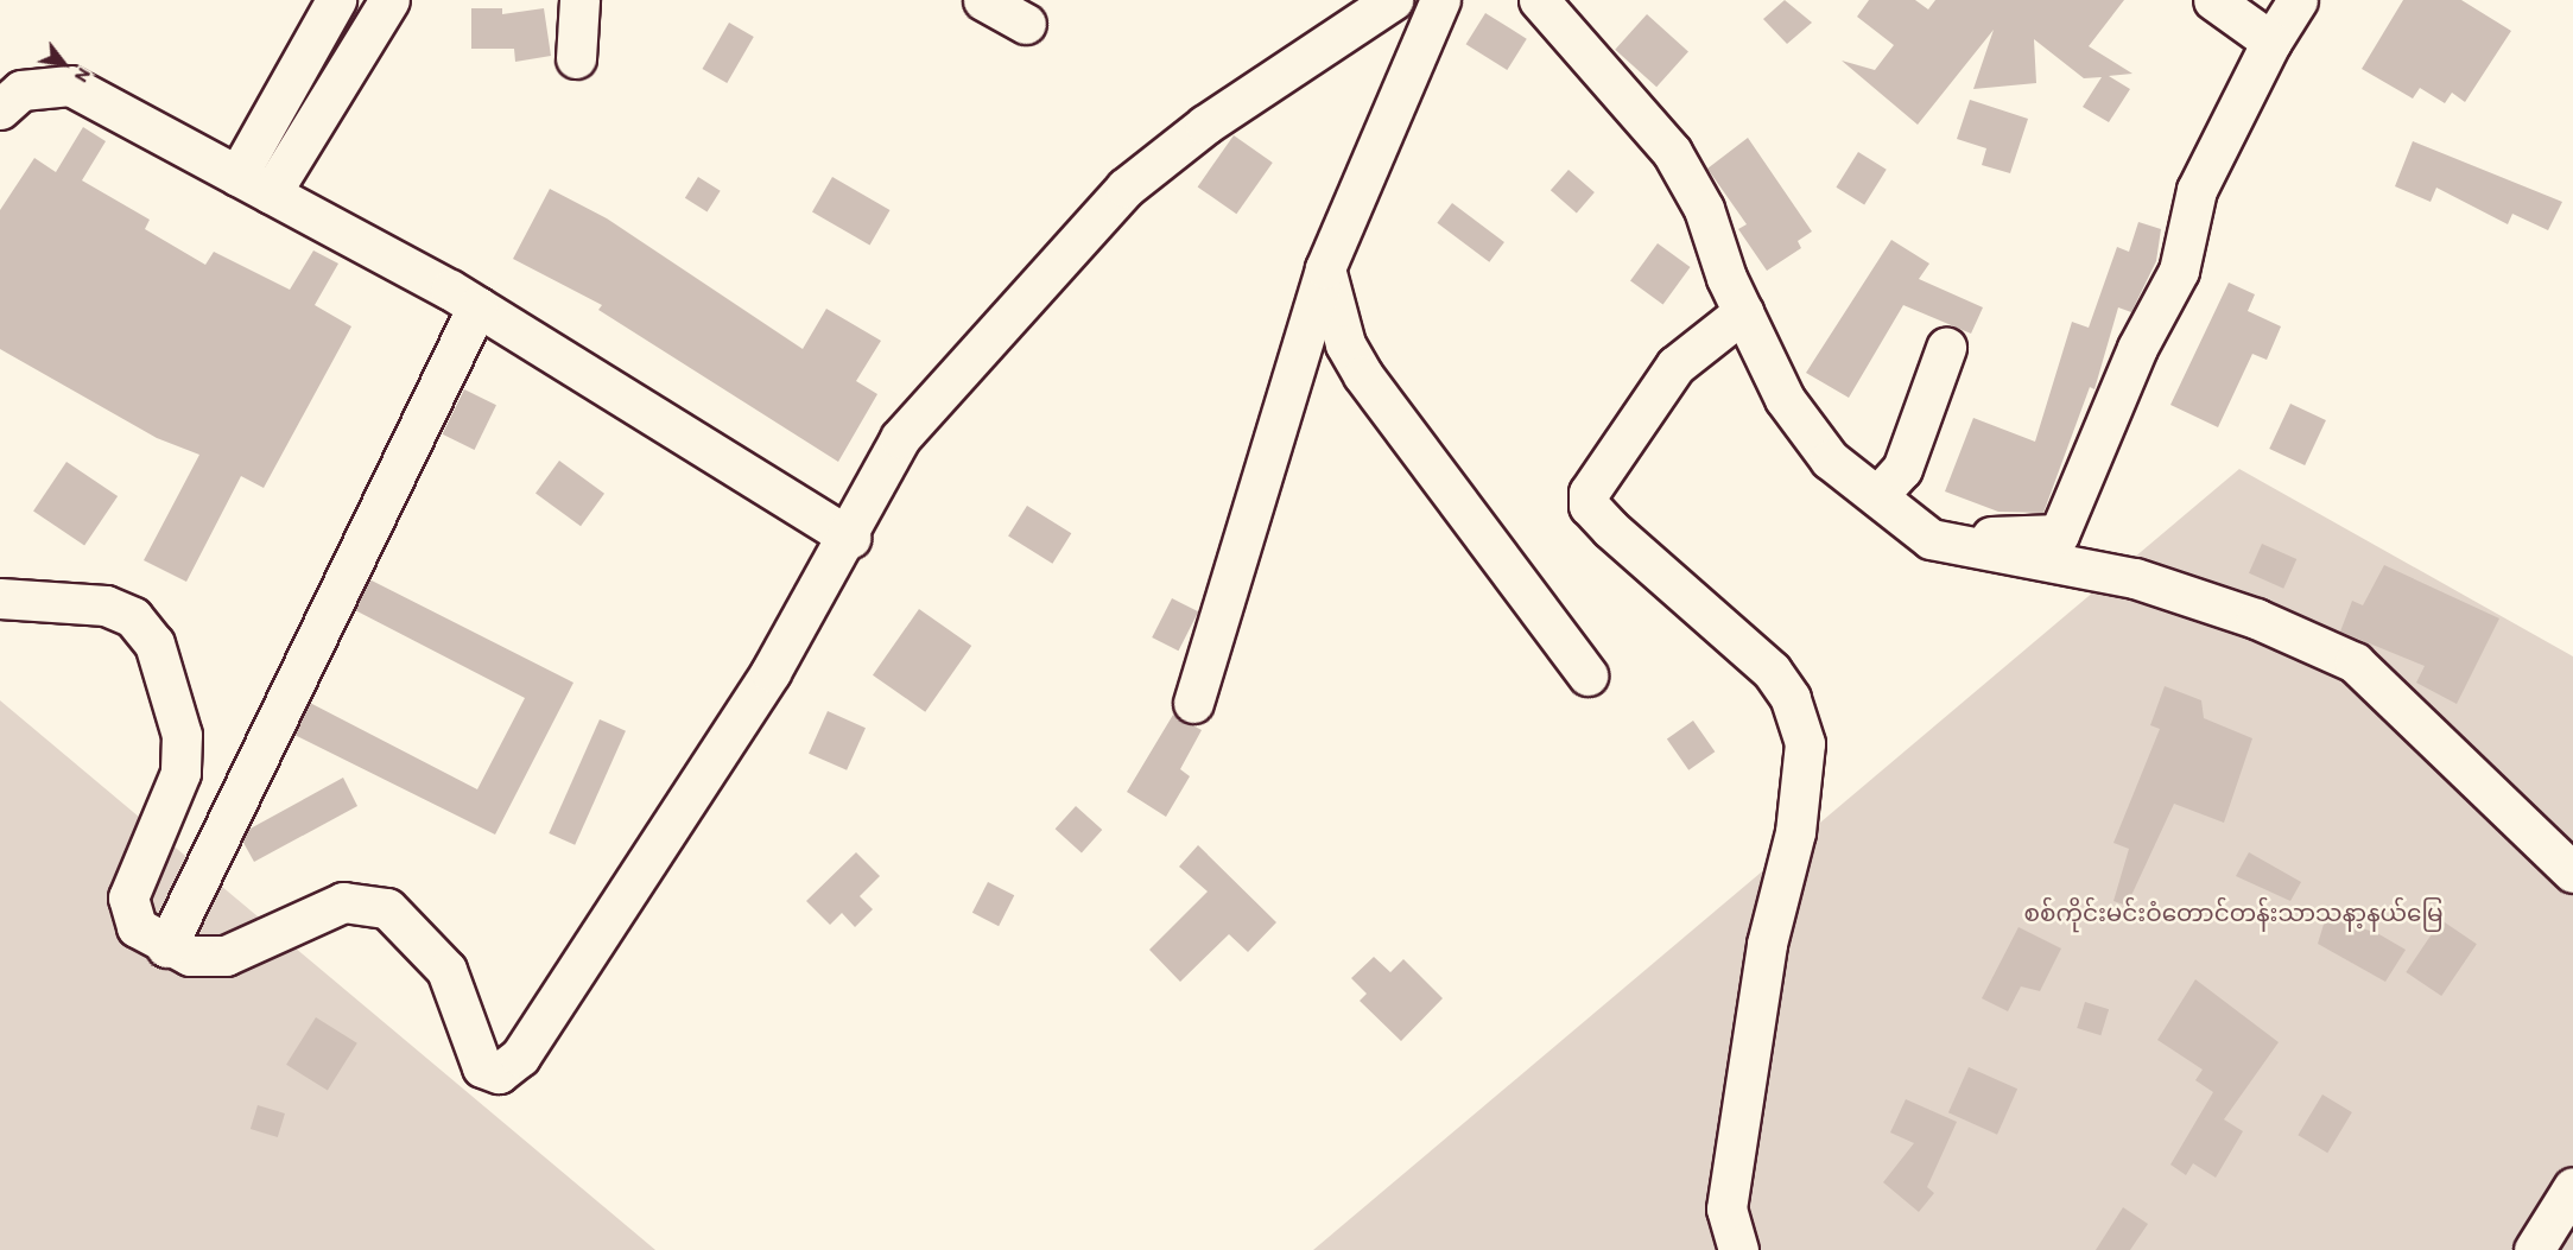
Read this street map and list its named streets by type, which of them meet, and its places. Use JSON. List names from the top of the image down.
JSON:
{
  "parks": ["စစ်ကိုင်းမင်းဝံတောင်တန်းသာသနာ့နယ်မြေ"],
  "north": "bottom right"
}
